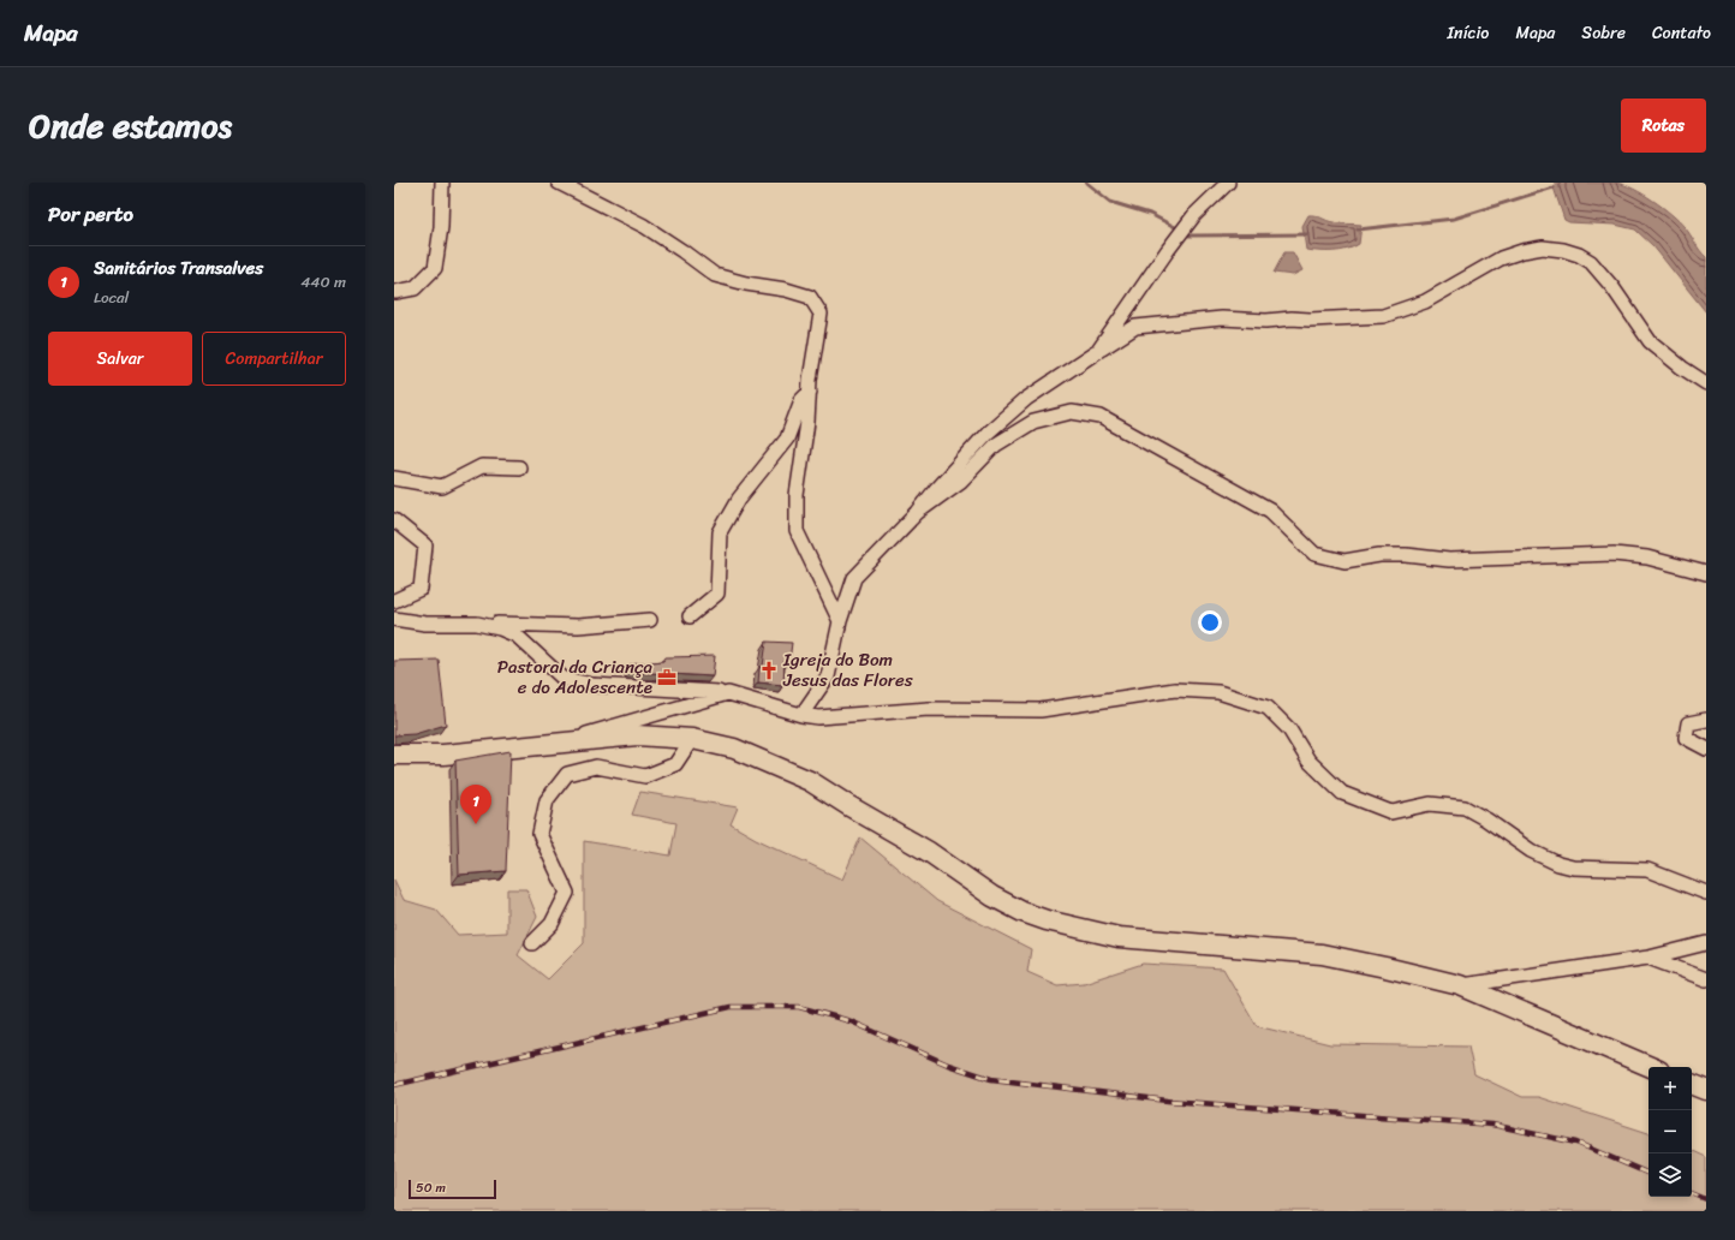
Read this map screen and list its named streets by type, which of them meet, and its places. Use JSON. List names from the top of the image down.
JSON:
{
  "places": {
    "church": ["Igreja do Bom Jesus das Flores"],
    "office": ["Pastoral da Criança e do Adolescente"]
  },
  "scale_bar": "50 m",
  "page": {
    "header": "Mapa",
    "nav": [
      "Início",
      "Mapa",
      "Sobre",
      "Contato"
    ],
    "title": "Onde estamos",
    "buttons": [
      "Rotas",
      ["Salvar", "Compartilhar"]
    ],
    "heading": "Por perto",
    "list": [
      {
        "mark": "1",
        "name": "Sanitários Transalves",
        "note": "Local",
        "value": "440 m"
      }
    ],
    "pins": "1",
    "map_buttons": ["+", "−"],
    "scale": "50 m"
  }
}
